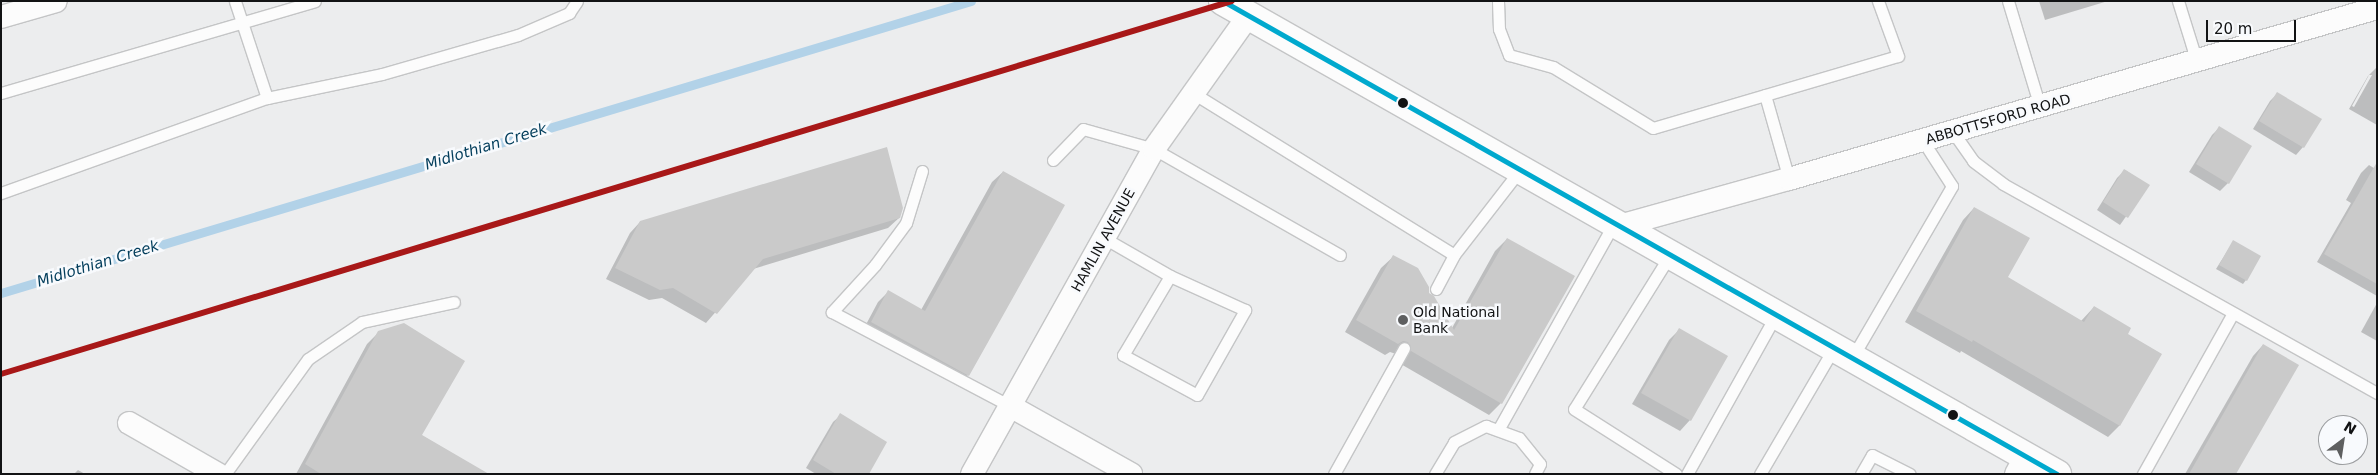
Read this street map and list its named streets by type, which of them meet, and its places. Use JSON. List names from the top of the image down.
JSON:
{
  "streets": {
    "street": ["ABBOTTSFORD ROAD", "HAMLIN AVENUE"]
  },
  "water": ["Midlothian Creek"],
  "places": ["Old National Bank"],
  "scale_bar": "20 m",
  "north": "top right"
}
